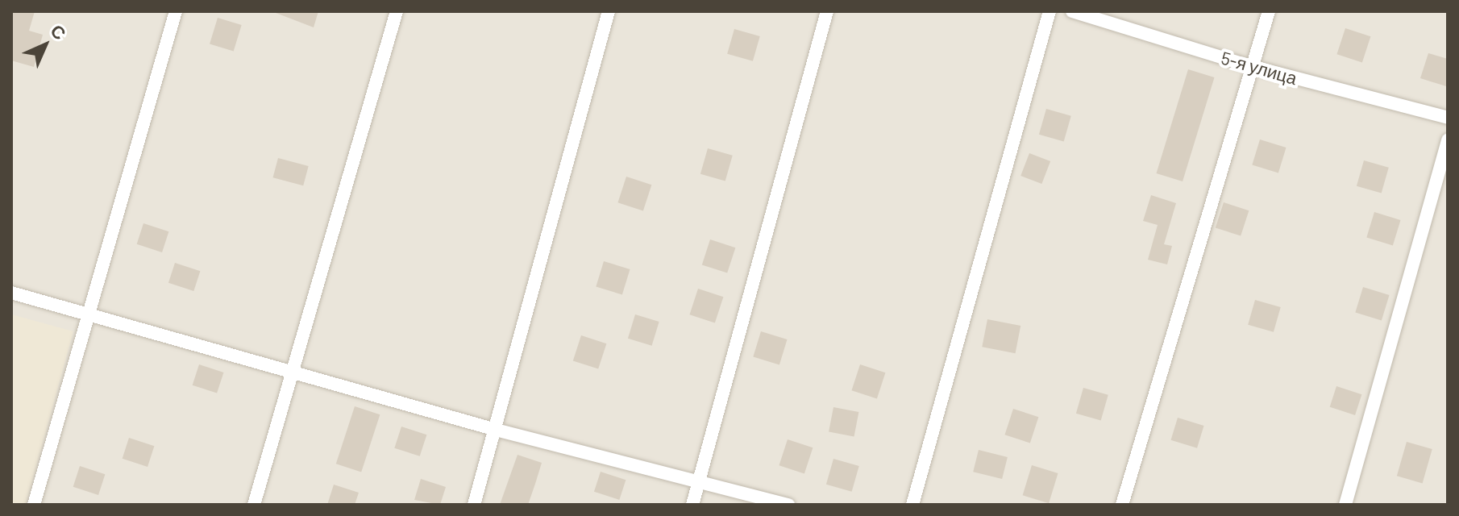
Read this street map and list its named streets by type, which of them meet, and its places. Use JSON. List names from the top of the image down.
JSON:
{
  "streets": {
    "street": ["5-я улица"]
  },
  "north": "top right"
}
